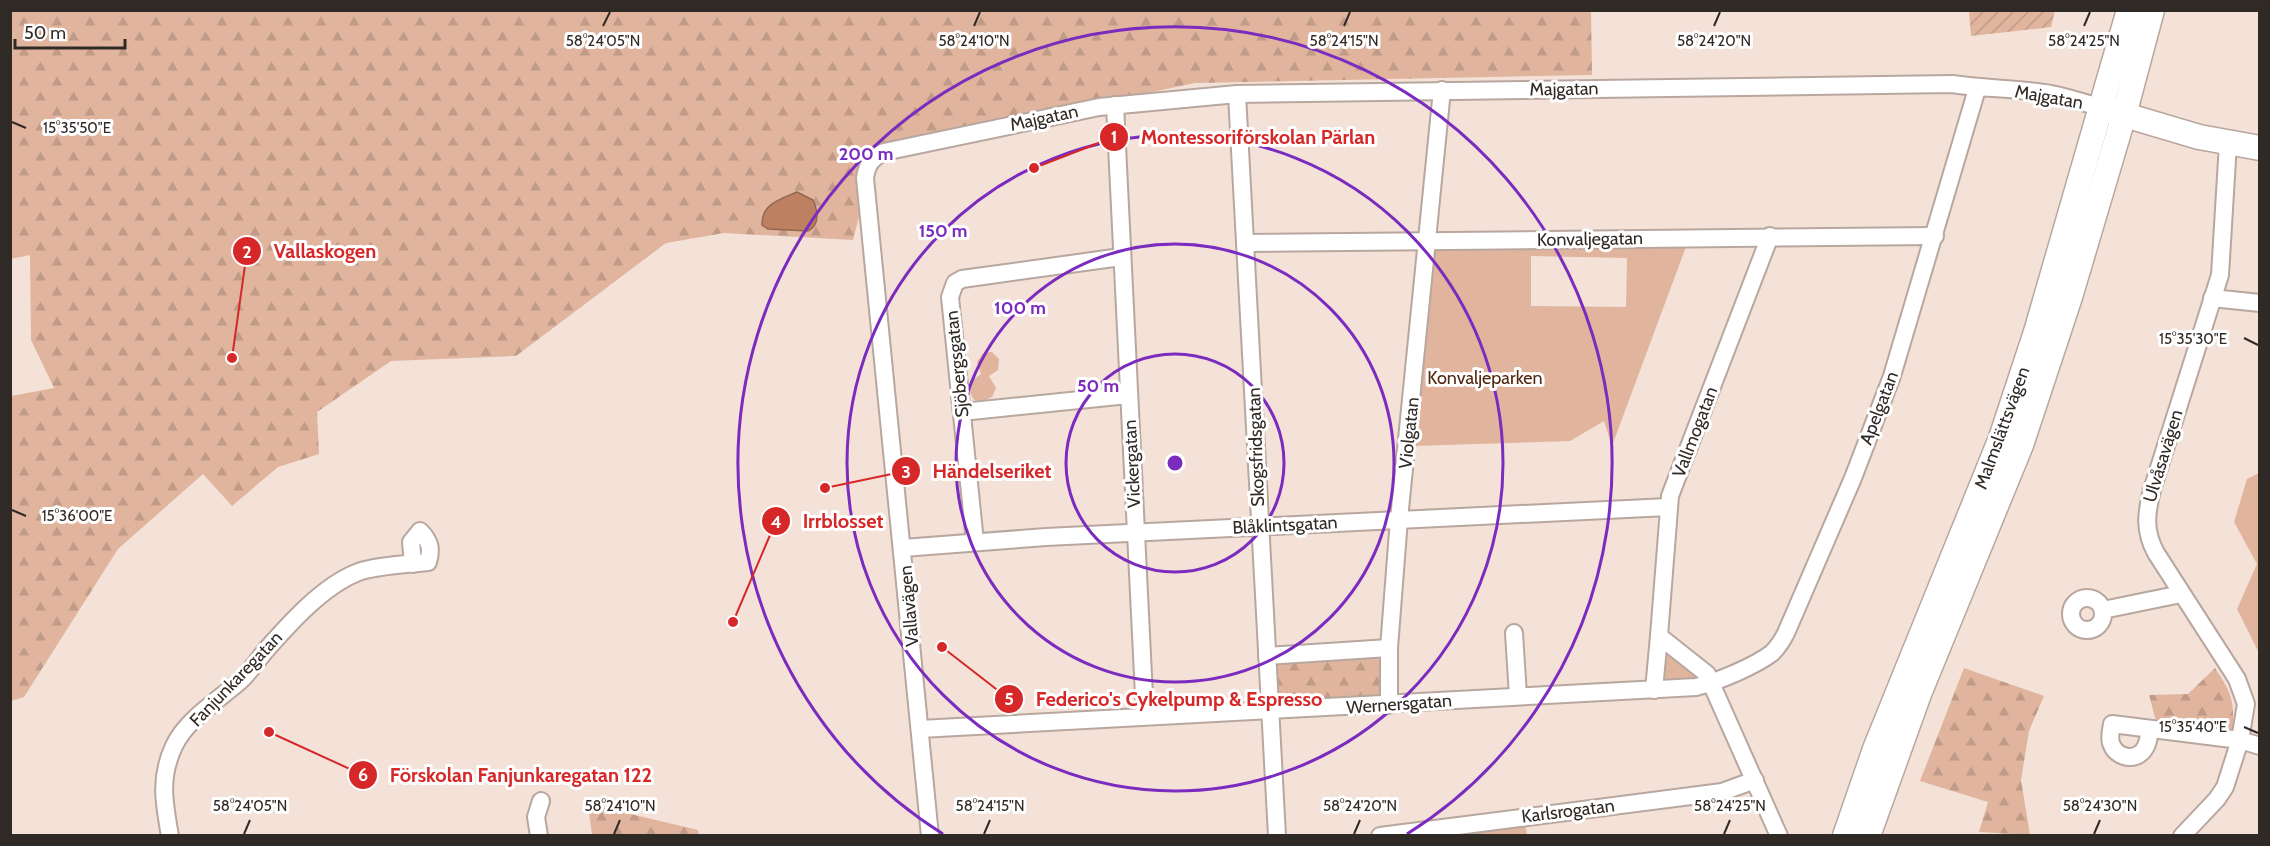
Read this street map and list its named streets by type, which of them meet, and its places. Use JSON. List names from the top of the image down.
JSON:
{
  "streets": {
    "main road": ["Majgatan", "Malmslättsvägen"],
    "street": [
      "Konvaljegatan",
      "Sjöbergsgatan",
      "Apelgatan",
      "Vallmogatan",
      "Violgatan",
      "Skogsfridsgatan",
      "Ulvåsavägen",
      "Vickergatan",
      "Blåklintsgatan",
      "Vallavägen",
      "Fanjunkaregatan",
      "Wernersgatan",
      "Karlsrogatan"
    ]
  },
  "crossings": [
    ["Majgatan", "Apelgatan"],
    ["Majgatan", "Malmslättsvägen"],
    ["Majgatan", "Violgatan"],
    ["Majgatan", "Skogsfridsgatan"],
    ["Majgatan", "Ulvåsavägen"],
    ["Majgatan", "Vickergatan"],
    ["Majgatan", "Vallavägen"],
    ["Konvaljegatan", "Apelgatan"],
    ["Konvaljegatan", "Vallmogatan"],
    ["Konvaljegatan", "Violgatan"],
    ["Konvaljegatan", "Skogsfridsgatan"],
    ["Sjöbergsgatan", "Vickergatan"],
    ["Sjöbergsgatan", "Blåklintsgatan"],
    ["Apelgatan", "Wernersgatan"],
    ["Vallmogatan", "Blåklintsgatan"],
    ["Vallmogatan", "Wernersgatan"],
    ["Violgatan", "Blåklintsgatan"],
    ["Violgatan", "Wernersgatan"],
    ["Skogsfridsgatan", "Blåklintsgatan"],
    ["Skogsfridsgatan", "Wernersgatan"],
    ["Vickergatan", "Blåklintsgatan"],
    ["Vickergatan", "Wernersgatan"],
    ["Blåklintsgatan", "Vallavägen"],
    ["Vallavägen", "Wernersgatan"]
  ],
  "parks": ["Konvaljeparken"],
  "places": [
    "Montessoriförskolan Pärlan",
    "Vallaskogen",
    "Händelseriket",
    "Irrblosset",
    "Federico's Cykelpump & Espresso",
    "Förskolan Fanjunkaregatan 122"
  ],
  "scale_bar": "50 m",
  "coordinates": [
    "58°24'25\"N",
    "58°24'05\"N",
    "58°24'10\"N",
    "58°24'15\"N",
    "58°24'20\"N",
    "15°35'50\"E",
    "15°35'30\"E",
    "15°36'00\"E",
    "15°35'40\"E",
    "58°24'30\"N"
  ],
  "rings": [
    "200 m",
    "150 m",
    "100 m",
    "50 m"
  ]
}
